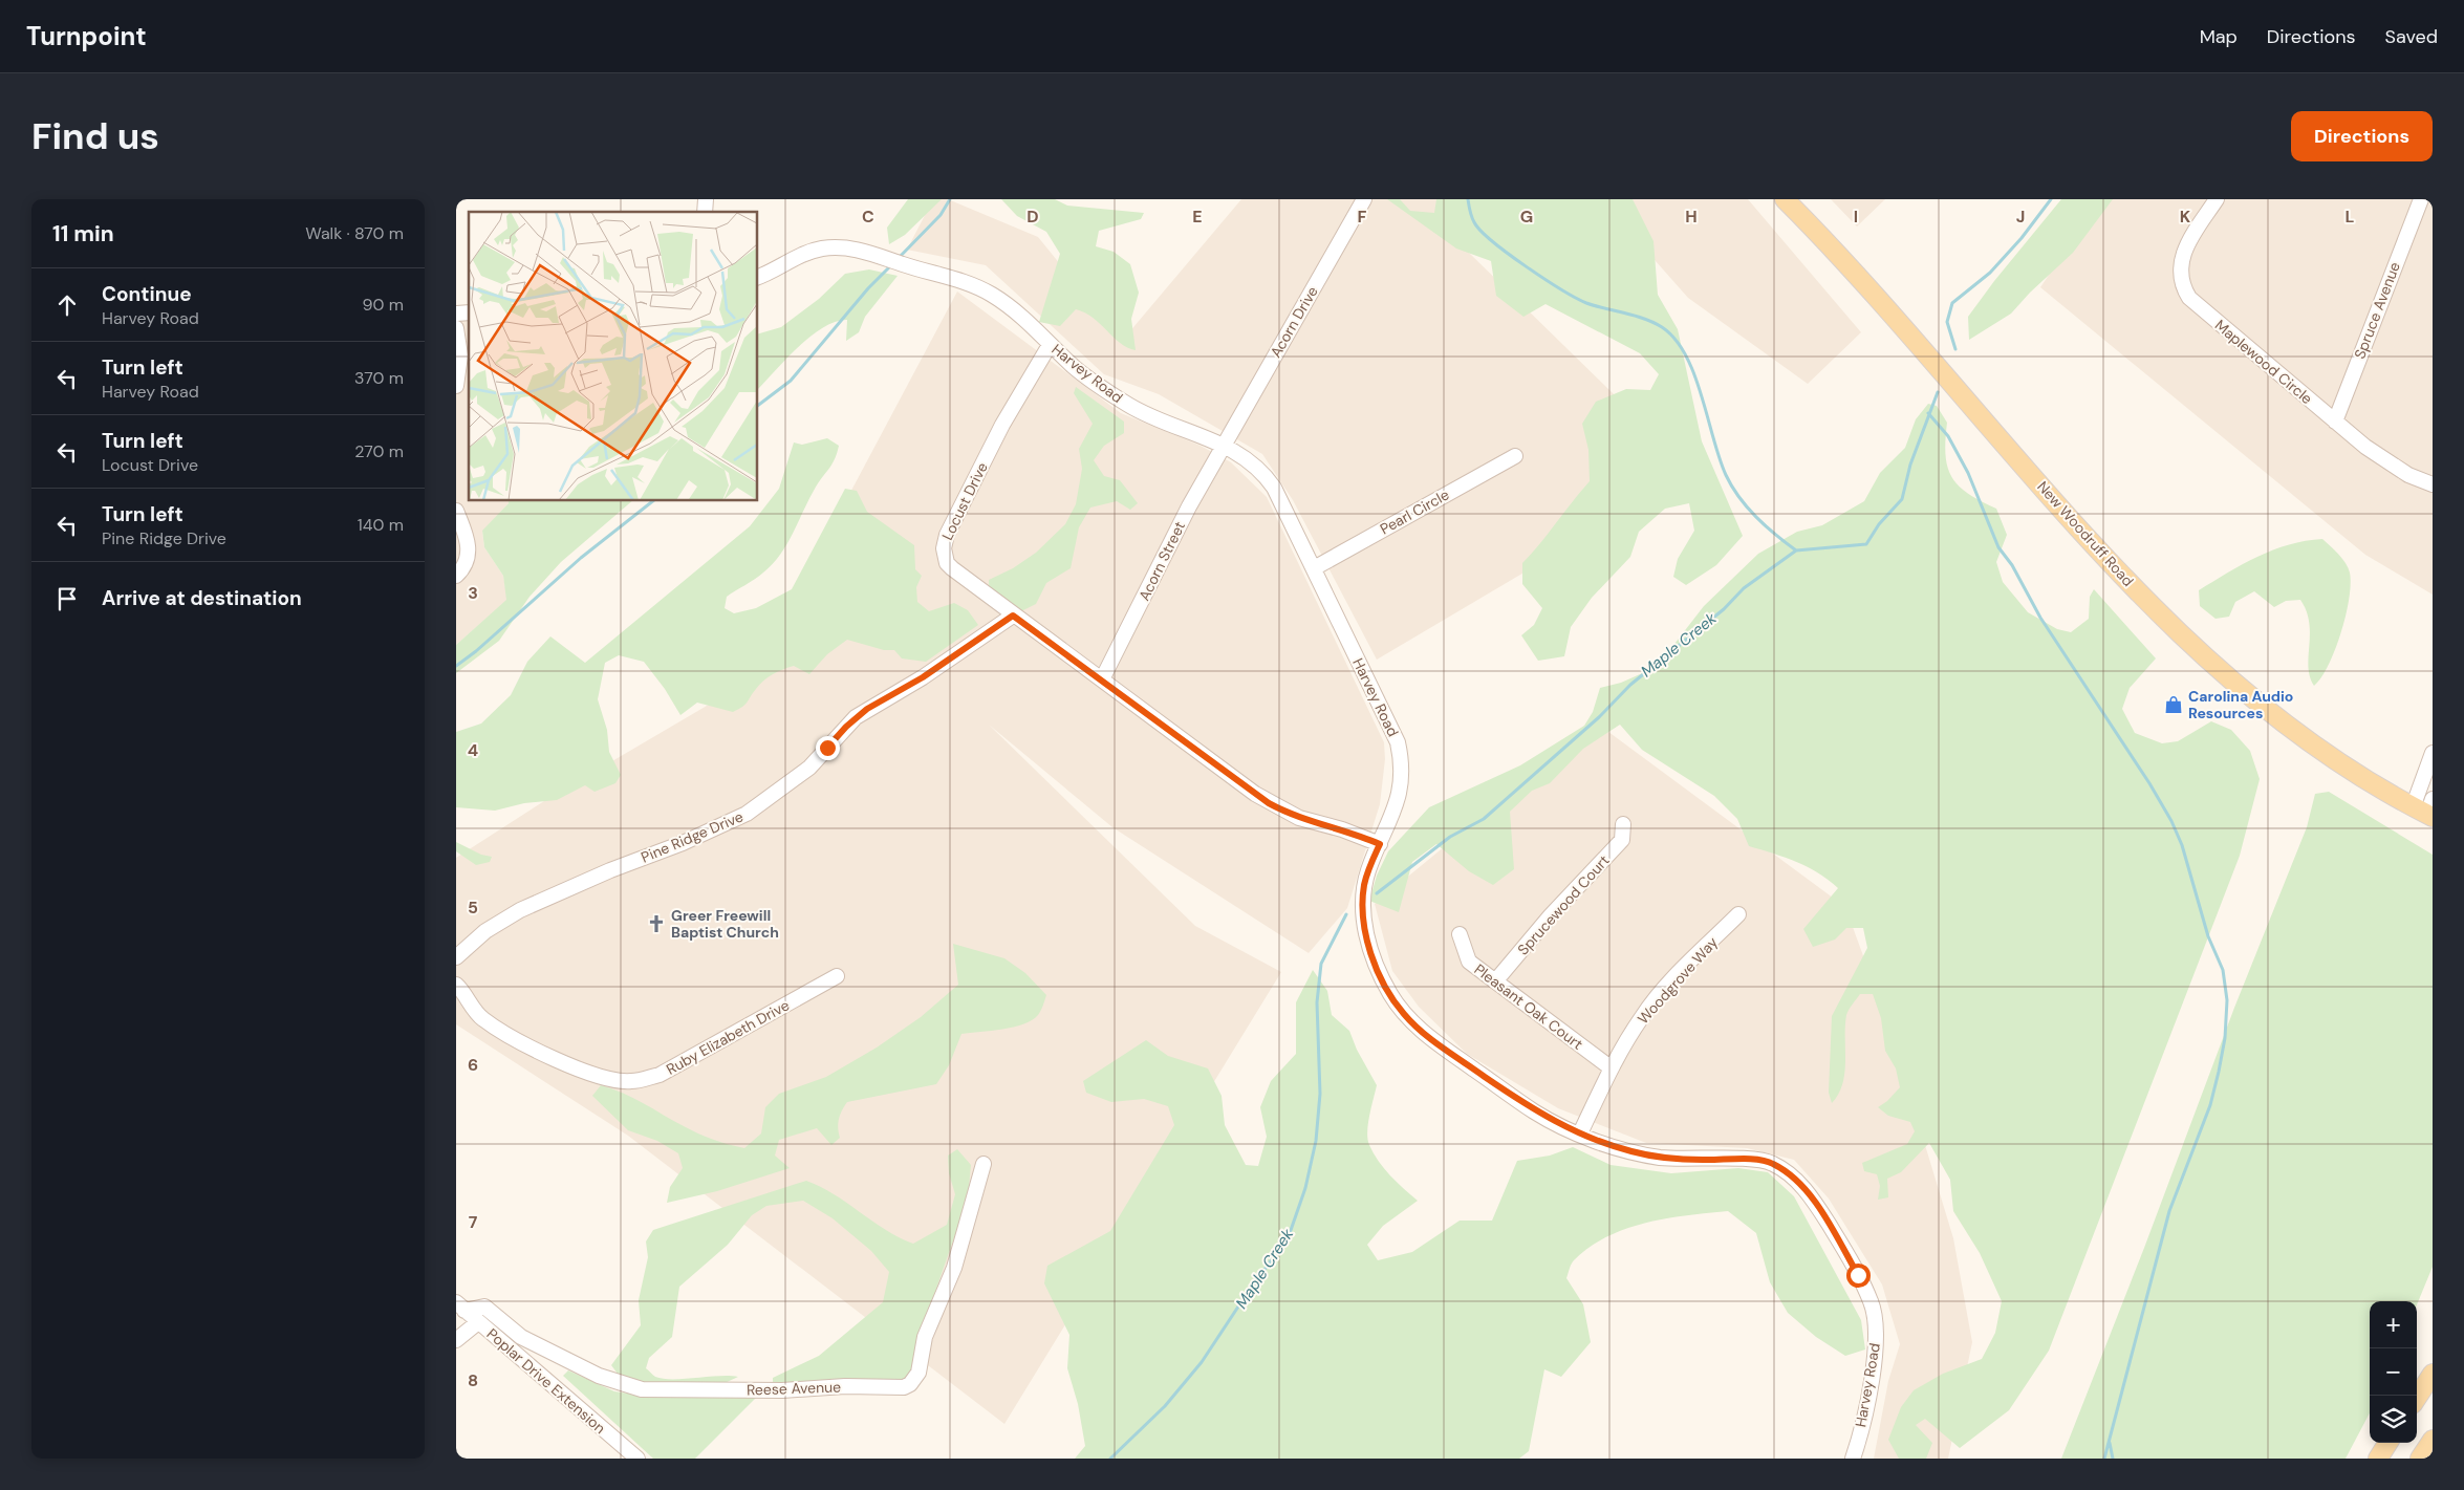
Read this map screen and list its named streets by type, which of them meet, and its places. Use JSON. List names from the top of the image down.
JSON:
{
  "streets": {
    "main road": ["New Woodruff Road"],
    "street": [
      "Spruce Avenue",
      "Acorn Drive",
      "Maplewood Circle",
      "Harvey Road",
      "Locust Drive",
      "Pearl Circle",
      "Acorn Street",
      "Pine Ridge Drive",
      "Sprucewood Court",
      "Woodgrove Way",
      "Pleasant Oak Court",
      "Ruby Elizabeth Drive",
      "Poplar Drive Extension",
      "Reese Avenue"
    ]
  },
  "crossings": [
    ["Spruce Avenue", "Maplewood Circle"],
    ["Acorn Drive", "Harvey Road"],
    ["Acorn Drive", "Acorn Street"],
    ["Harvey Road", "Locust Drive"],
    ["Harvey Road", "Pearl Circle"],
    ["Harvey Road", "Acorn Street"],
    ["Harvey Road", "Woodgrove Way"],
    ["Locust Drive", "Acorn Street"],
    ["Locust Drive", "Pine Ridge Drive"],
    ["Sprucewood Court", "Pleasant Oak Court"],
    ["Woodgrove Way", "Pleasant Oak Court"],
    ["Poplar Drive Extension", "Reese Avenue"]
  ],
  "water": ["Maple Creek"],
  "places": {
    "shop": ["Carolina Audio Resources"],
    "church": ["Greer Freewill Baptist Church"]
  },
  "page": {
    "header": "Turnpoint",
    "nav": ["Map", "Directions", "Saved"],
    "buttons": "Directions",
    "title": "Find us",
    "heading": ["11 min", "Walk · 870 m"],
    "list": [
      ["Continue", "Harvey Road", "90 m"],
      ["Turn left", "Harvey Road", "370 m"],
      ["Turn left", "Locust Drive", "270 m"],
      ["Turn left", "Pine Ridge Drive", "140 m"],
      "Arrive at destination"
    ],
    "map_buttons": ["+", "−"]
  },
  "grid": {
    "columns": [
      "C",
      "D",
      "E",
      "F",
      "G",
      "H",
      "I",
      "J",
      "K",
      "L"
    ],
    "rows": [
      "3",
      "4",
      "5",
      "6",
      "7",
      "8"
    ]
  }
}
